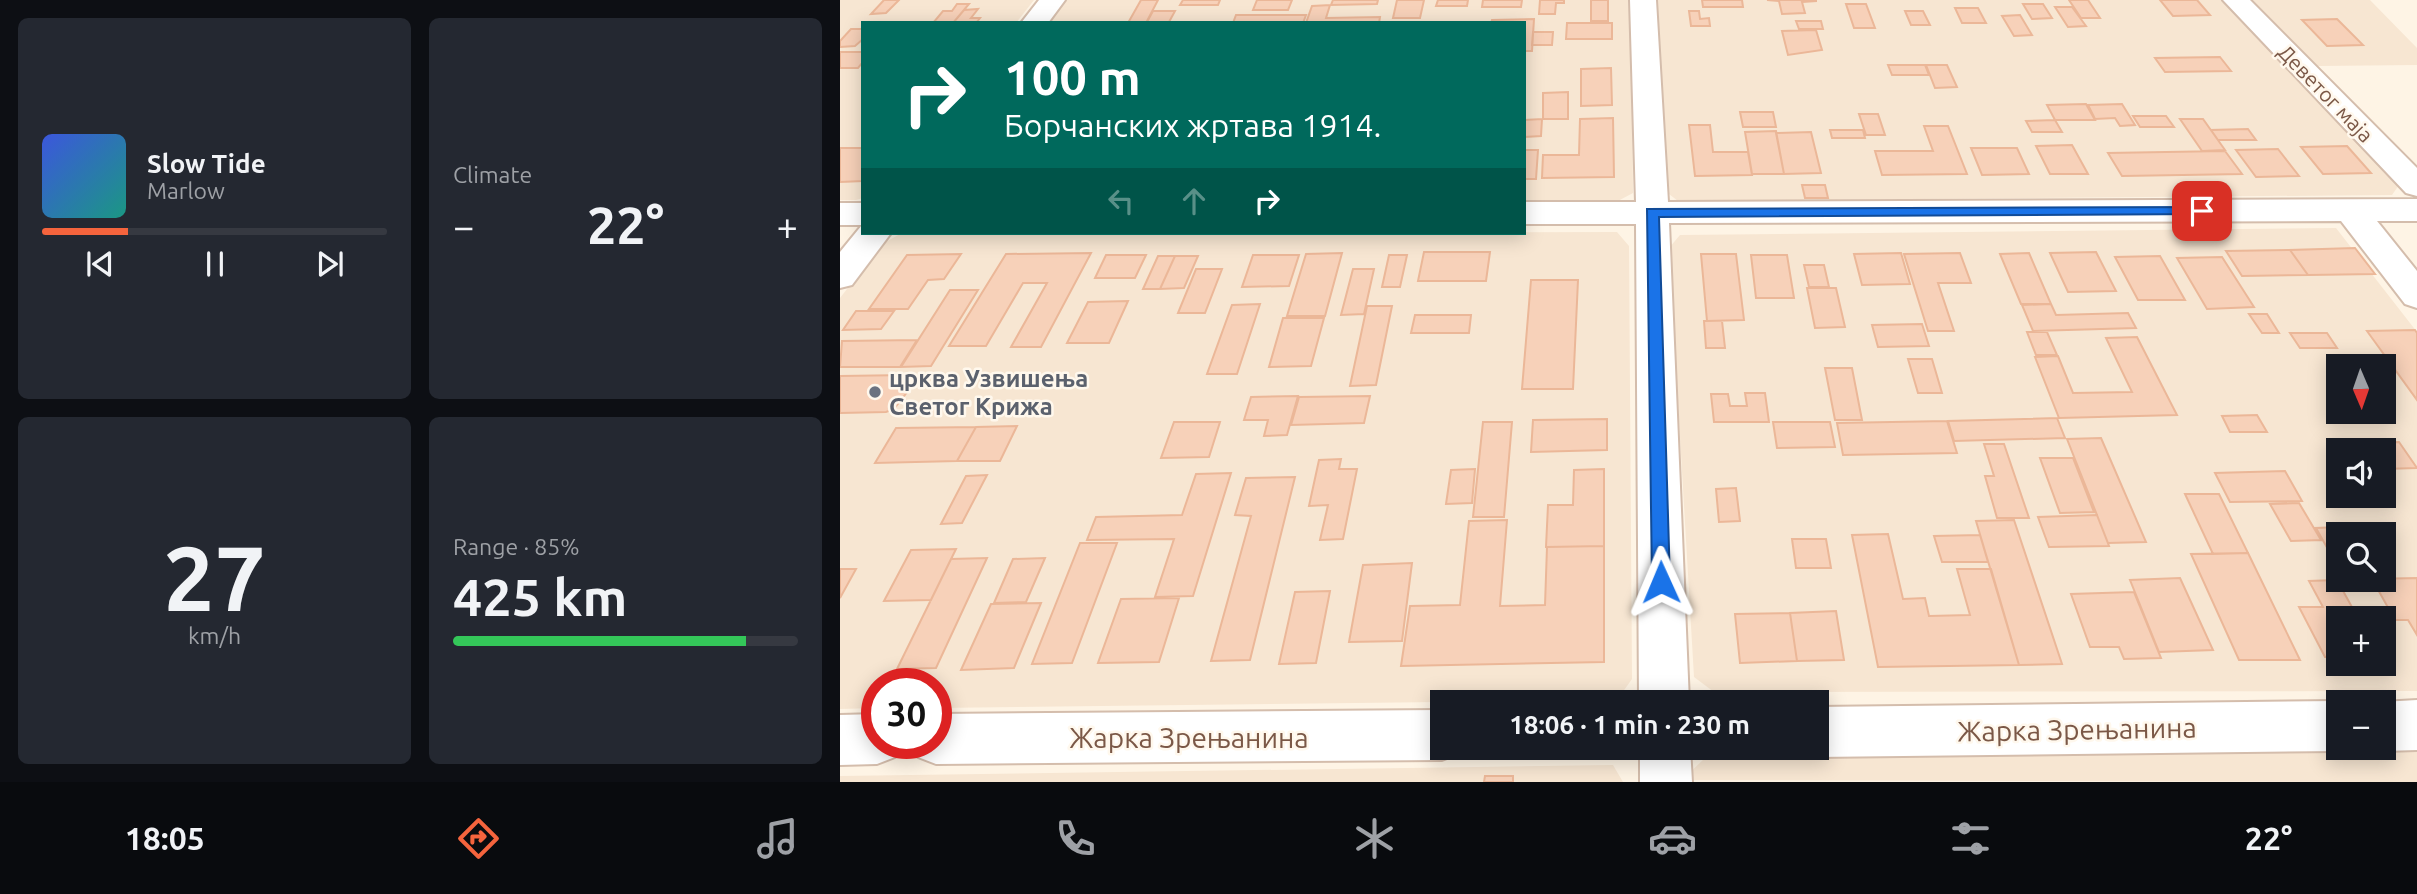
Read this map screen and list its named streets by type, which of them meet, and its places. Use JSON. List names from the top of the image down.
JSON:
{
  "streets": {
    "street": ["Деветог маја", "Жарка Зрењанина"]
  },
  "places": ["црква Узвишења Светог Крижа"],
  "north": "bottom",
  "page": {
    "tile": [
      "Climate",
      ["27", "km/h"],
      ["Range · 85%", "425 km"]
    ],
    "turn": ["100 m", "Борчанских жртава 1914."],
    "song": ["Slow Tide", "Marlow"],
    "heat": ["−", "22°", "+"],
    "map_buttons": ["+", "−"],
    "limit": "30",
    "trip": "18:06 · 1 min · 230 m",
    "tabs": ["18:05", "22°"]
  }
}
